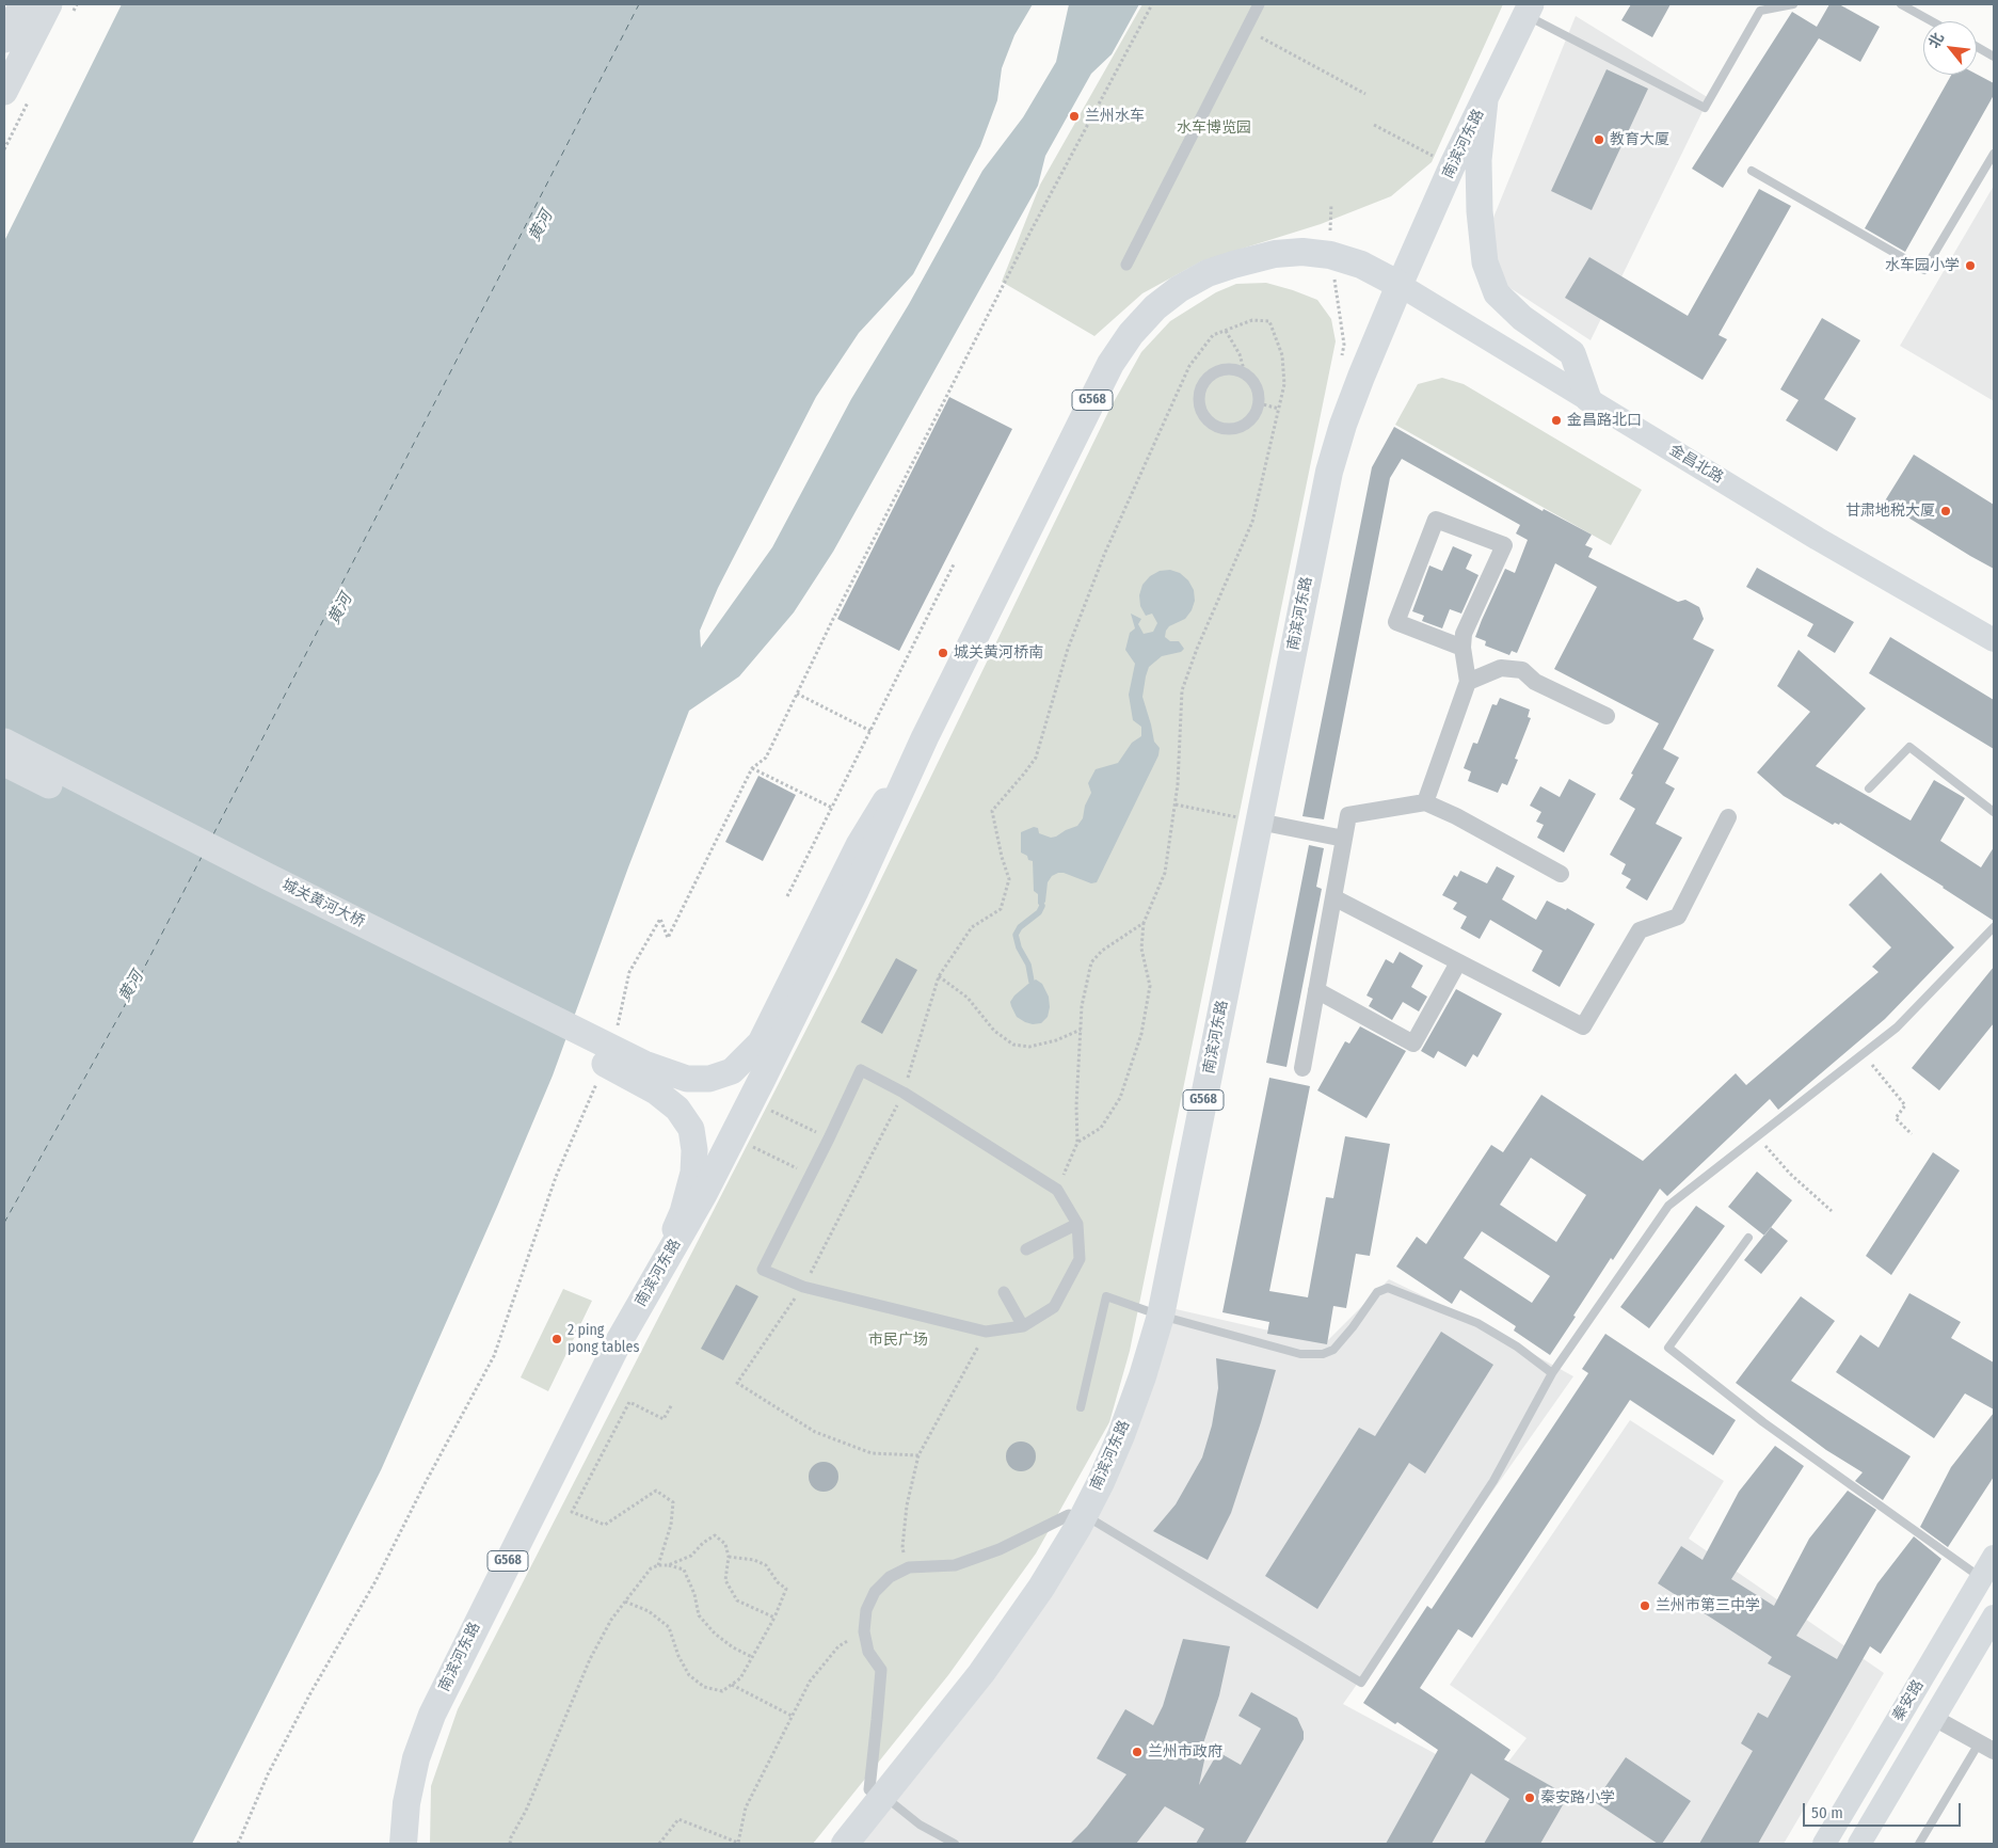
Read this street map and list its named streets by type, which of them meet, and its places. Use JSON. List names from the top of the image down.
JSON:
{
  "streets": {
    "highway": ["南滨河东路", "G568"],
    "main road": ["金昌北路", "城关黄河大桥", "秦安路"]
  },
  "crossings": [
    ["南滨河东路", "金昌北路"],
    ["南滨河东路", "城关黄河大桥"]
  ],
  "water": ["黄河"],
  "parks": ["水车博览园", "市民广场"],
  "places": [
    "兰州水车",
    "教育大厦",
    "水车园小学",
    "金昌路北口",
    "甘肃地税大厦",
    "城关黄河桥南",
    "2 ping pong tables",
    "兰州市第三中学",
    "兰州市政府",
    "秦安路小学"
  ],
  "scale_bar": "50 m",
  "north": "top left"
}
